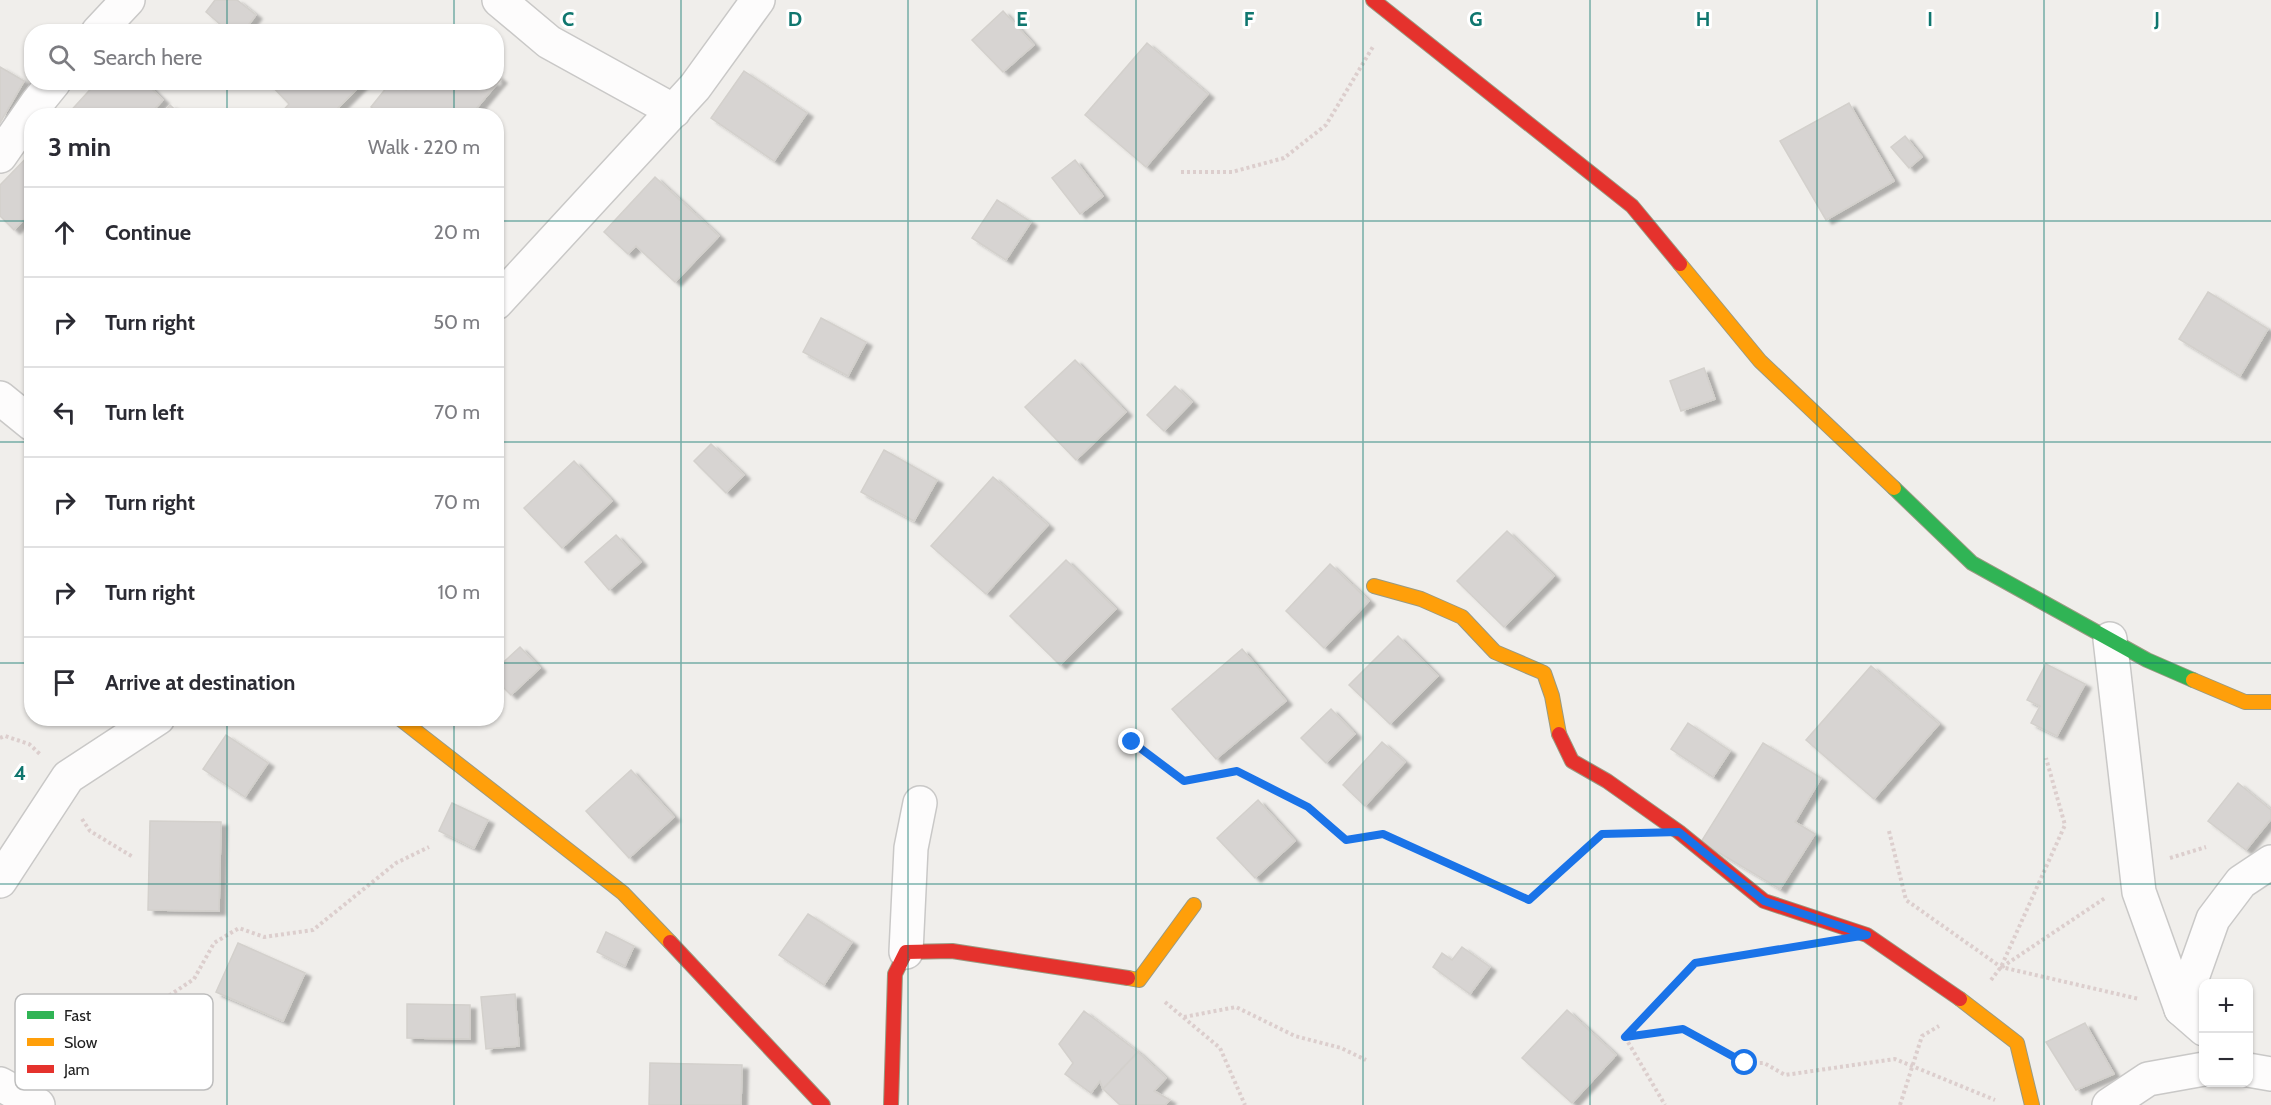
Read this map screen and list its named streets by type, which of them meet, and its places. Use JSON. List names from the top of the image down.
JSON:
{
  "legend": ["Fast", "Slow", "Jam"],
  "page": {
    "search": "Search here",
    "heading": ["3 min", "Walk · 220 m"],
    "list": [
      ["Continue", "20 m"],
      ["Turn right", "50 m"],
      ["Turn left", "70 m"],
      ["Turn right", "70 m"],
      ["Turn right", "10 m"],
      "Arrive at destination"
    ],
    "map_buttons": ["+", "−"]
  },
  "grid": {
    "columns": [
      "C",
      "D",
      "E",
      "F",
      "G",
      "H",
      "I",
      "J"
    ],
    "rows": ["4"]
  }
}
